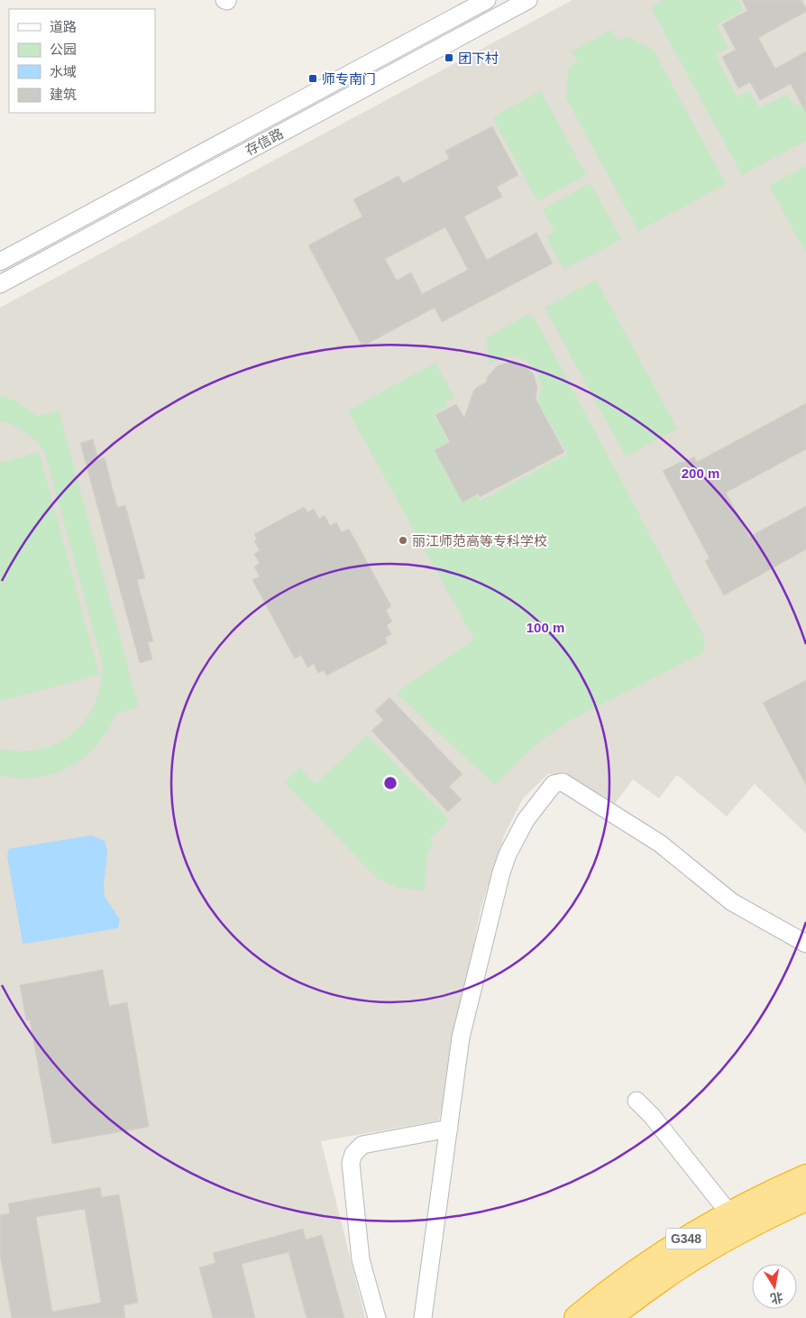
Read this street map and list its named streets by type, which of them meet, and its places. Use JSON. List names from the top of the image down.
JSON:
{
  "streets": {
    "highway": ["G348"],
    "street": ["存信路"]
  },
  "places": {
    "transit": ["团下村", "师专南门"],
    "other": ["丽江师范高等专科学校"]
  },
  "legend": [
    "道路",
    "公园",
    "水域",
    "建筑"
  ],
  "north": "bottom",
  "rings": ["200 m", "100 m"]
}
